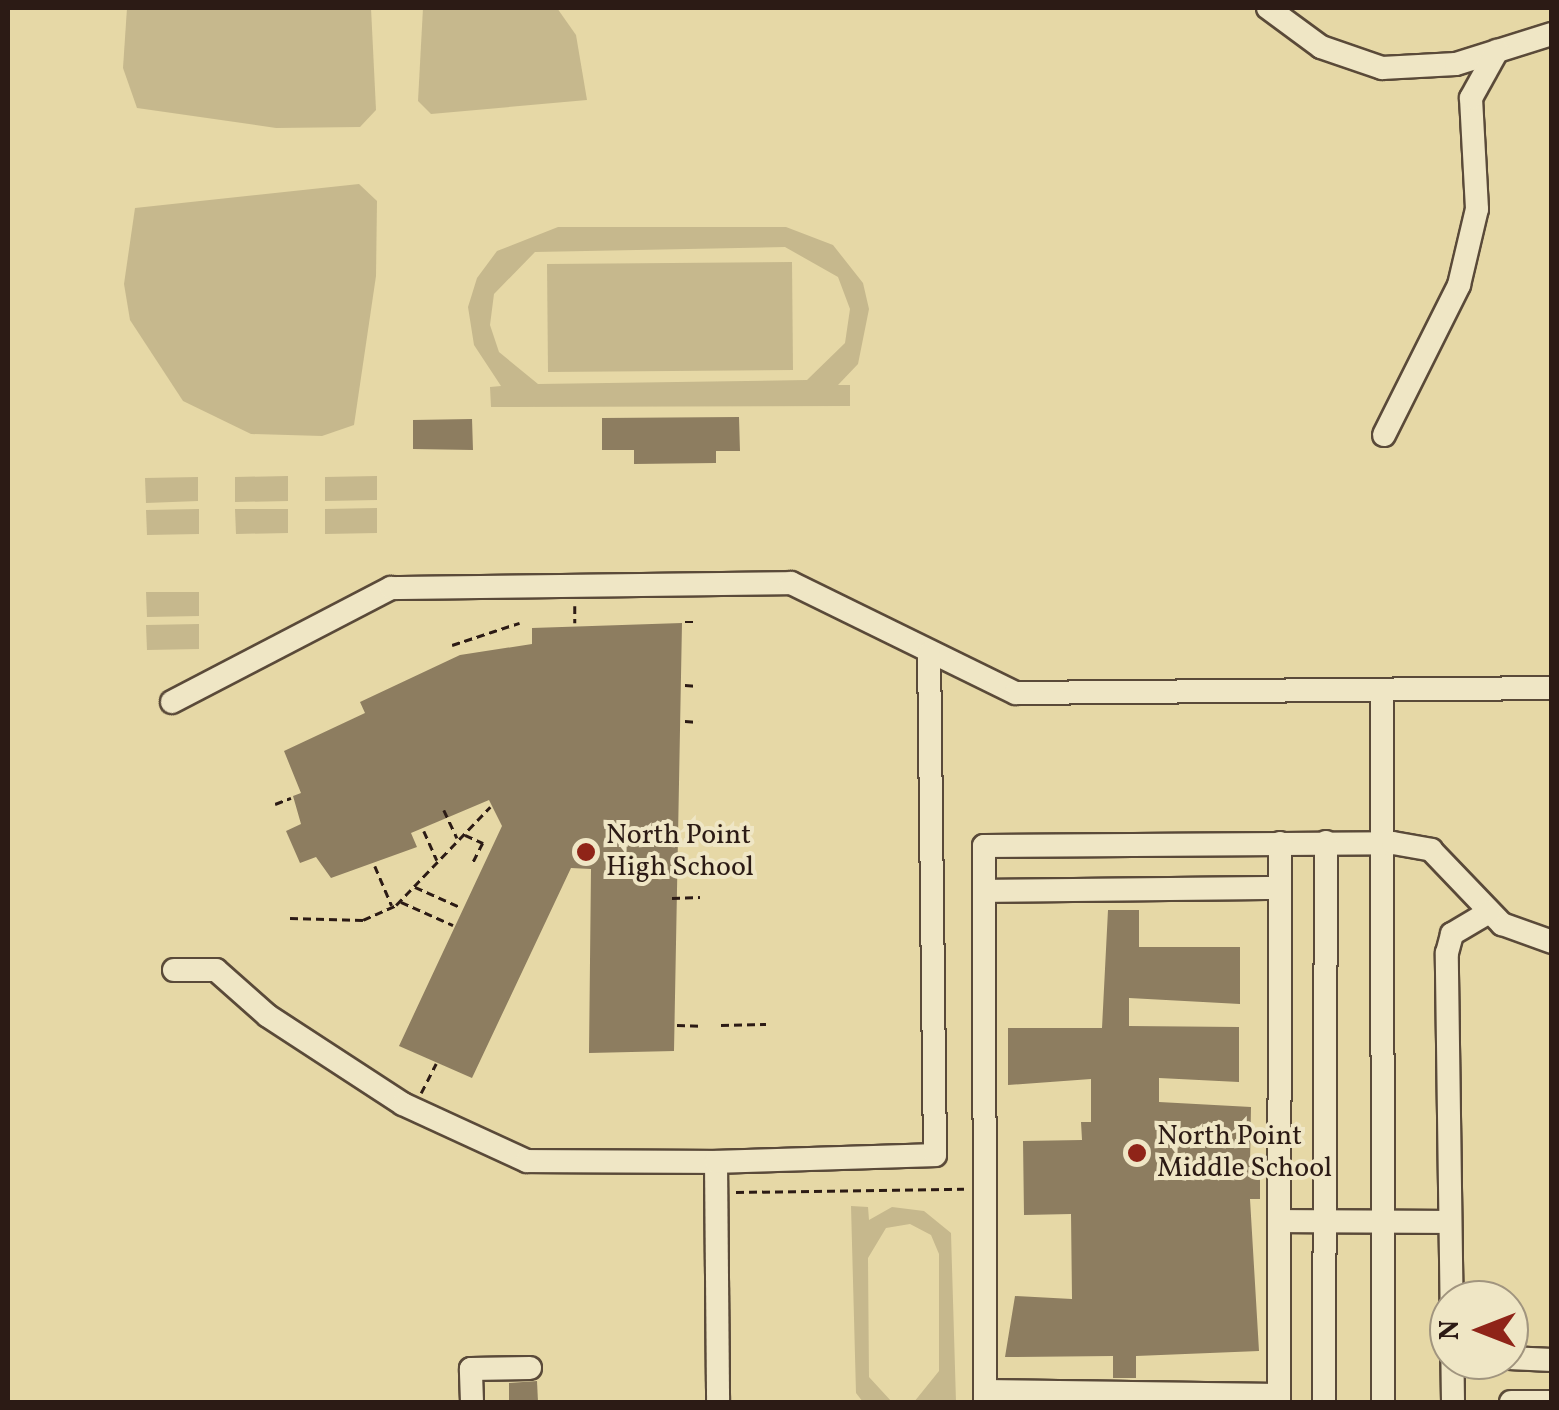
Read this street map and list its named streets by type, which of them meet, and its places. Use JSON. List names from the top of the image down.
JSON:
{
  "places": ["North Point High School", "North Point Middle School"],
  "north": "left"
}
